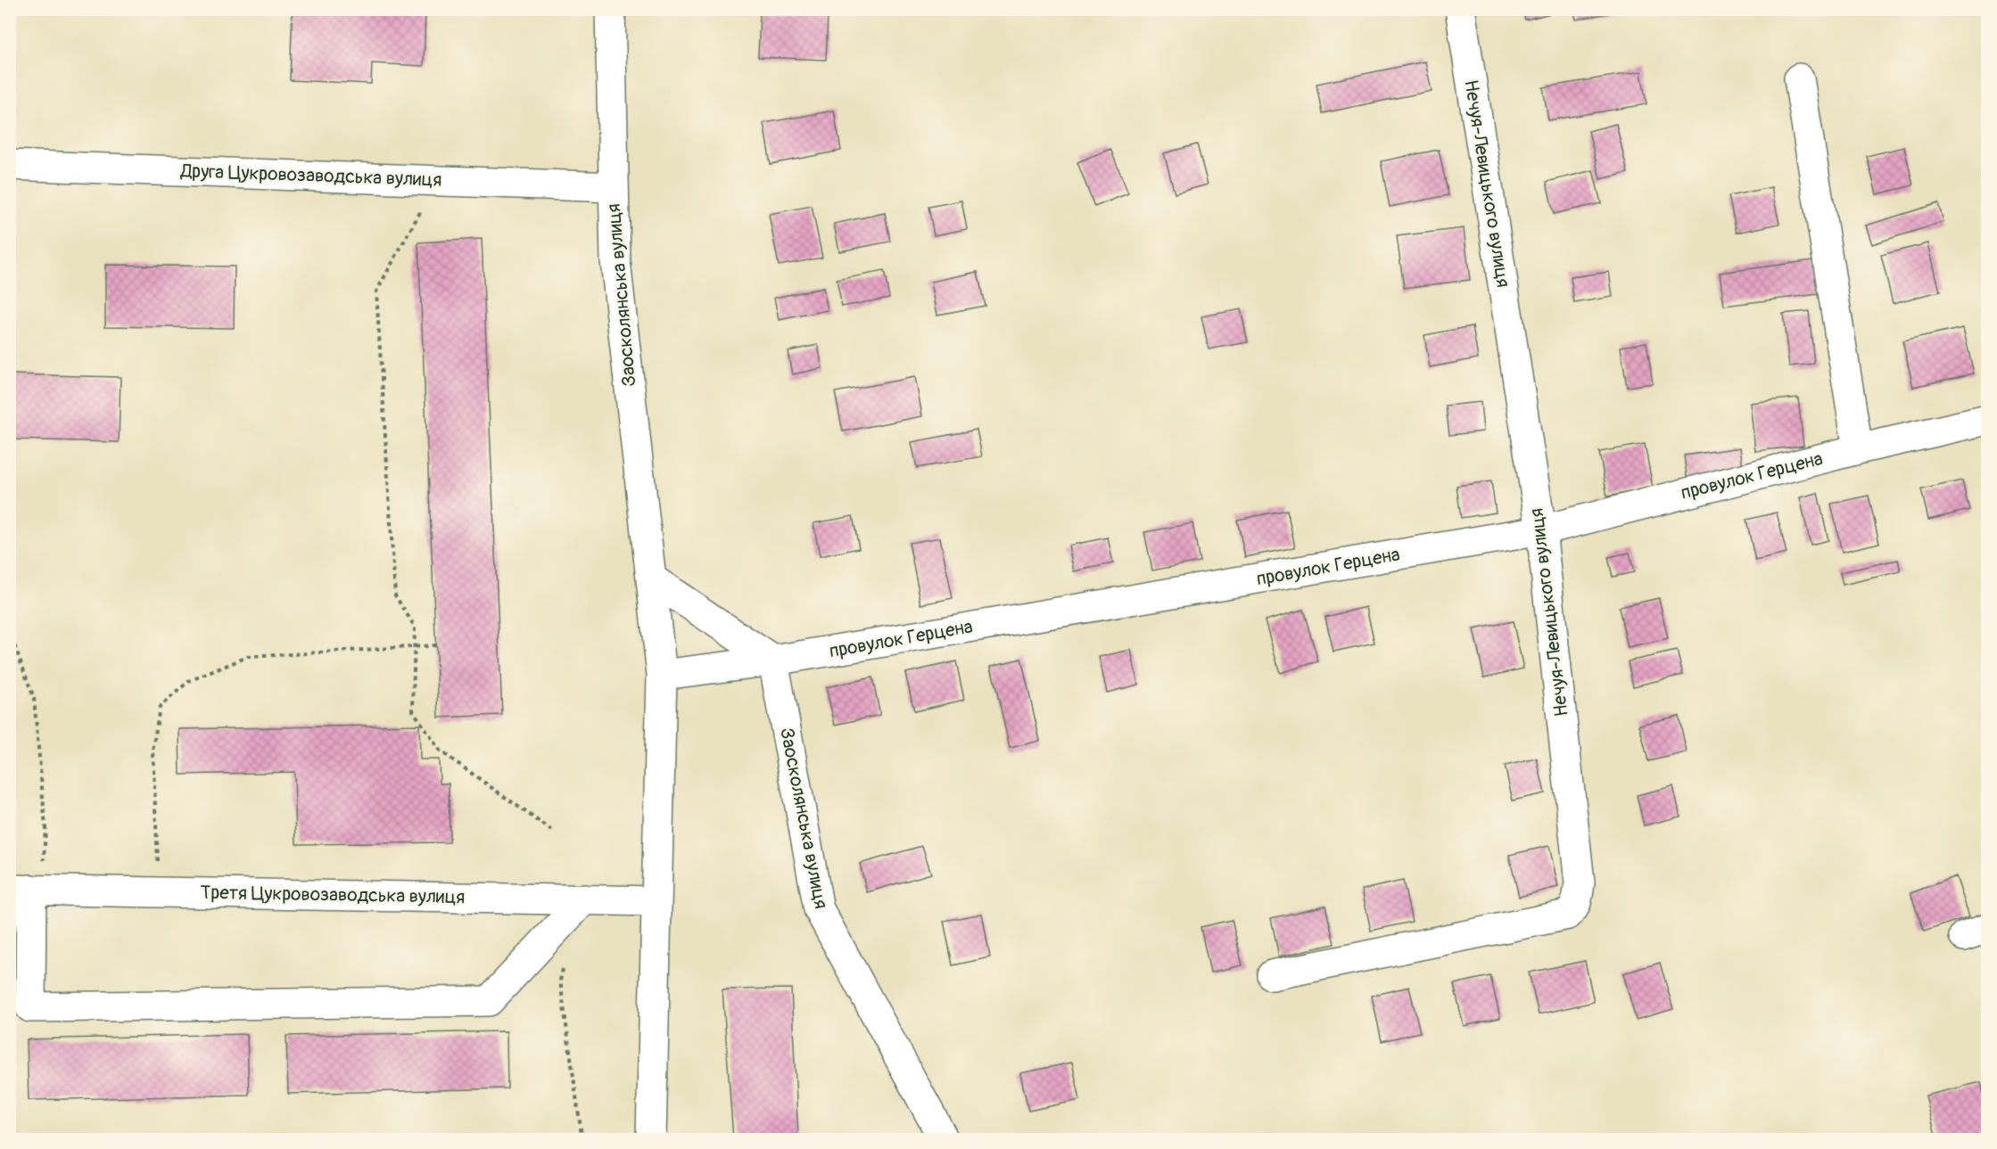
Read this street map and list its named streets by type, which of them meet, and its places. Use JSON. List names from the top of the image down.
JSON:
{
  "streets": {
    "street": [
      "Друга Цукровозаводська вулиця",
      "Нечуя-Левицького вулиця",
      "Заосколянська вулиця",
      "провулок Герцена",
      "Третя Цукровозаводська вулиця"
    ]
  },
  "crossings": [
    ["Друга Цукровозаводська вулиця", "Заосколянська вулиця"],
    ["Нечуя-Левицького вулиця", "провулок Герцена"],
    ["Заосколянська вулиця", "провулок Герцена"],
    ["Заосколянська вулиця", "Третя Цукровозаводська вулиця"]
  ]
}
